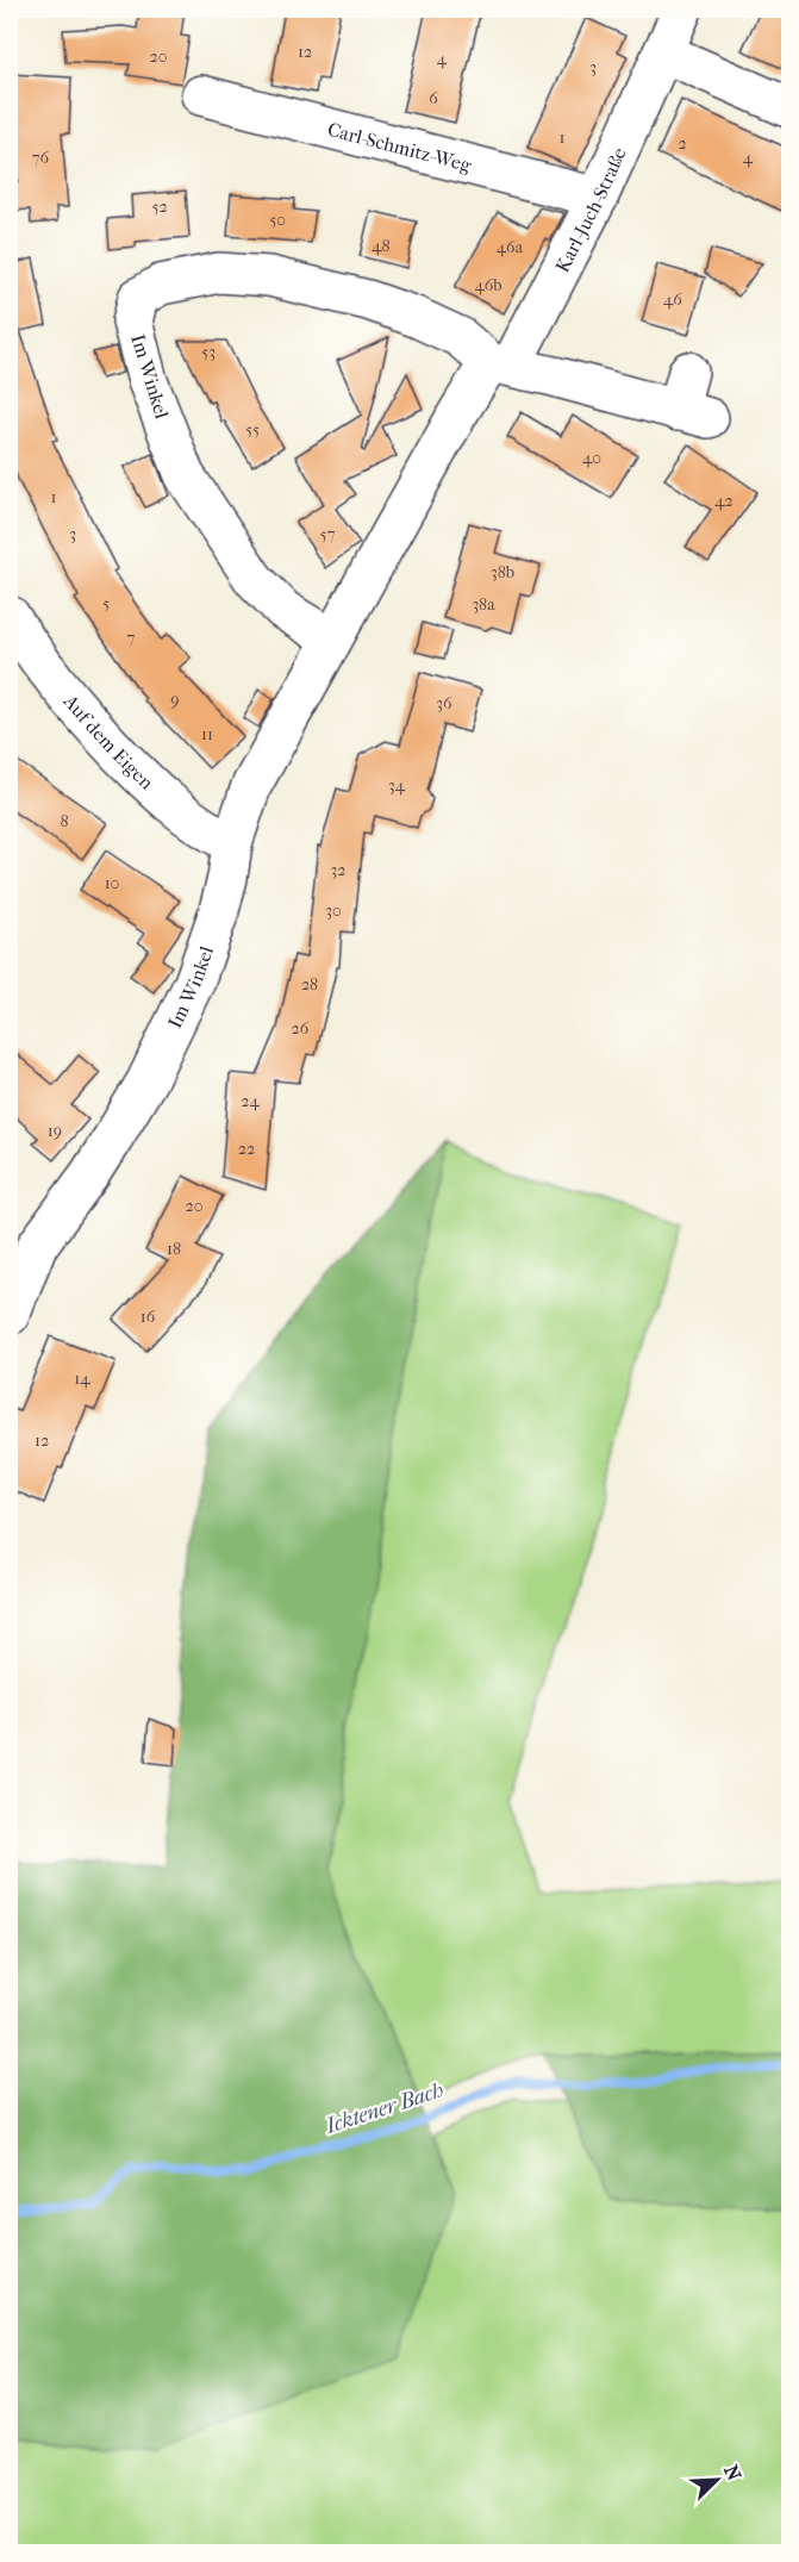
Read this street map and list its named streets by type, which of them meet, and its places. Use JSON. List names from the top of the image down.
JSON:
{
  "streets": {
    "street": [
      "Carl-Schmitz-Weg",
      "Karl-Juch-Straße",
      "Im Winkel",
      "Auf dem Eigen"
    ]
  },
  "crossings": [
    ["Carl-Schmitz-Weg", "Karl-Juch-Straße"],
    ["Karl-Juch-Straße", "Im Winkel"],
    ["Im Winkel", "Auf dem Eigen"]
  ],
  "water": ["Icktener Bach"],
  "house_numbers": [
    "12",
    "20",
    "4",
    "3",
    "6",
    "1",
    "2",
    "76",
    "4",
    "52",
    "50",
    "48",
    "46a",
    "46b",
    "46",
    "53",
    "55",
    "40",
    "1",
    "42",
    "3",
    "57",
    "38b",
    "5",
    "38a",
    "7",
    "9",
    "36",
    "11",
    "34",
    "8",
    "32",
    "10",
    "30",
    "28",
    "26",
    "24",
    "19",
    "22",
    "20",
    "18",
    "16",
    "14",
    "12"
  ],
  "north": "top right"
}
